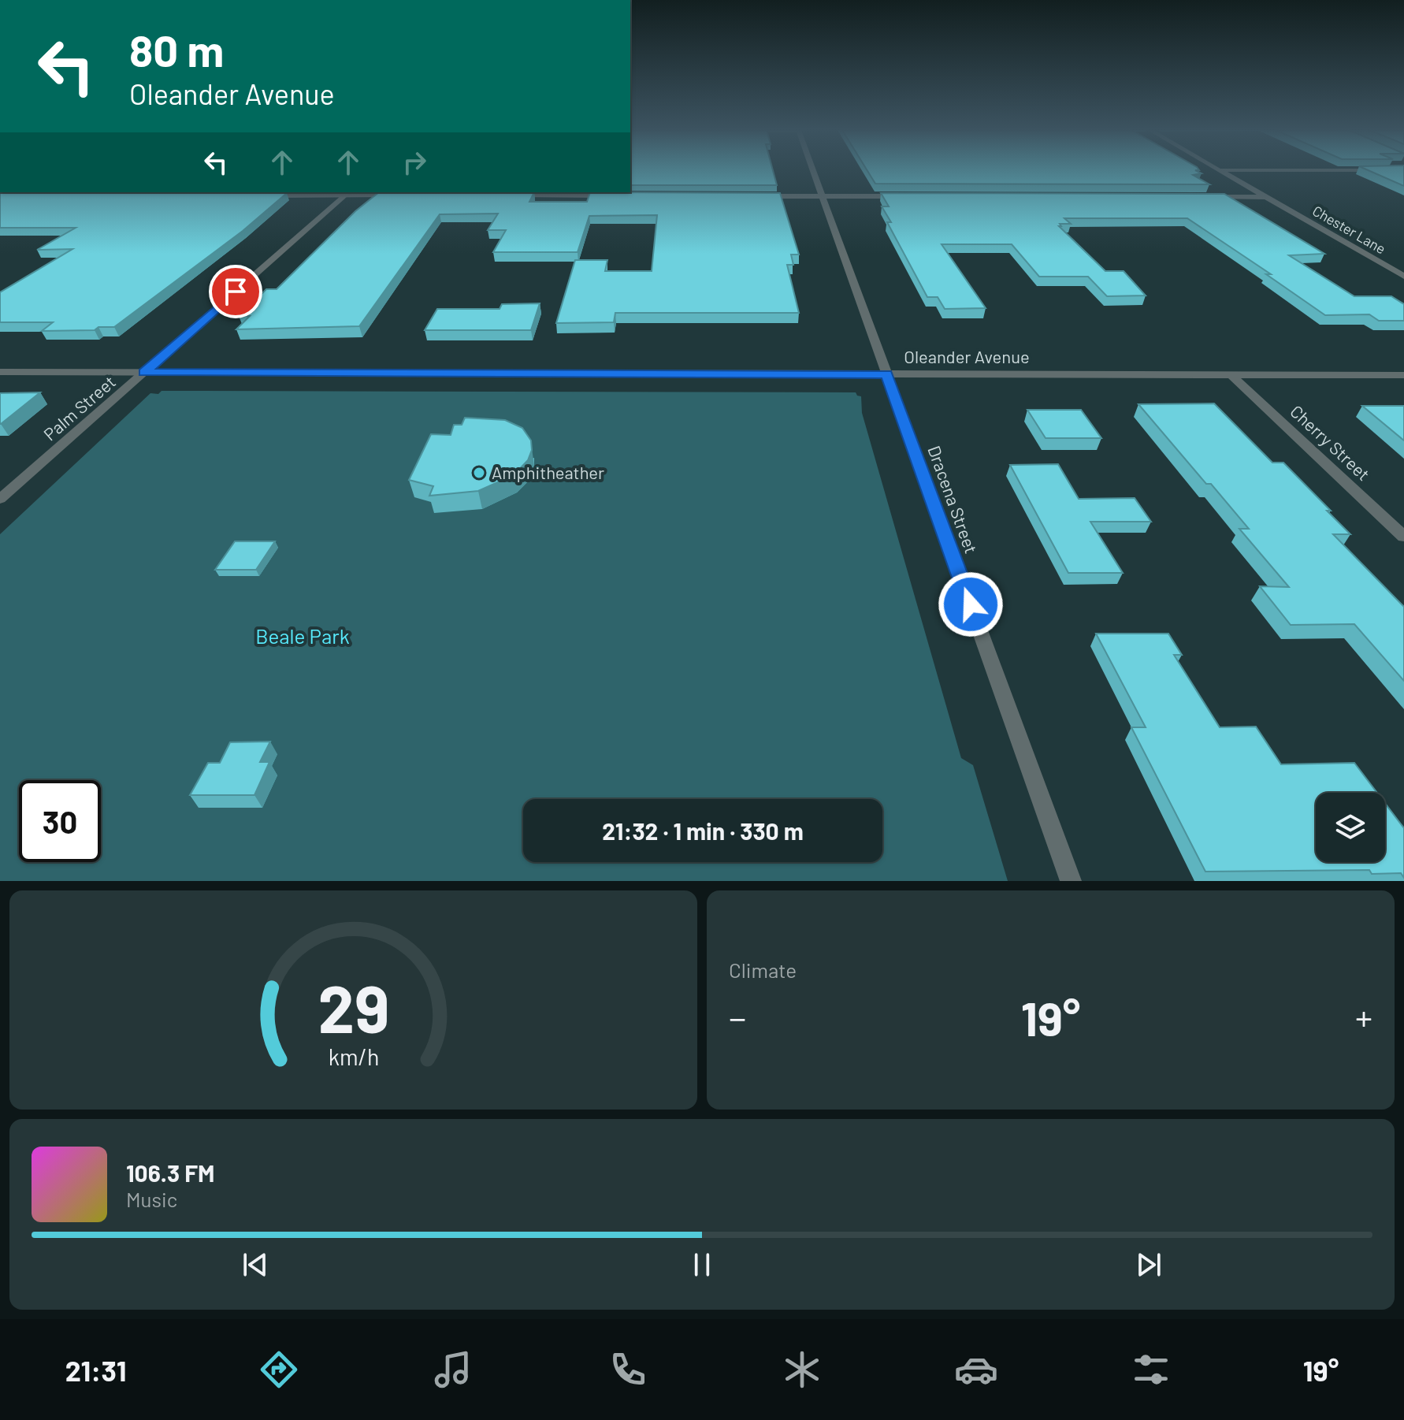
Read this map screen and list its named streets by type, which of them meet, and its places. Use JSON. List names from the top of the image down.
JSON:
{
  "streets": {
    "street": [
      "Chester Lane",
      "Oleander Avenue",
      "Palm Street",
      "Cherry Street",
      "Dracena Street"
    ]
  },
  "crossings": [
    ["Oleander Avenue", "Palm Street"],
    ["Oleander Avenue", "Cherry Street"],
    ["Oleander Avenue", "Dracena Street"]
  ],
  "parks": ["Beale Park"],
  "places": ["Amphitheather"],
  "page": {
    "turn": ["80 m", "Oleander Avenue"],
    "limit": "30",
    "trip": "21:32 · 1 min · 330 m",
    "tile": "Climate",
    "heat": ["−", "19°", "+"],
    "song": ["106.3 FM", "Music"],
    "tabs": ["21:31", "19°"],
    "gauge": ["29", "km/h"]
  }
}
